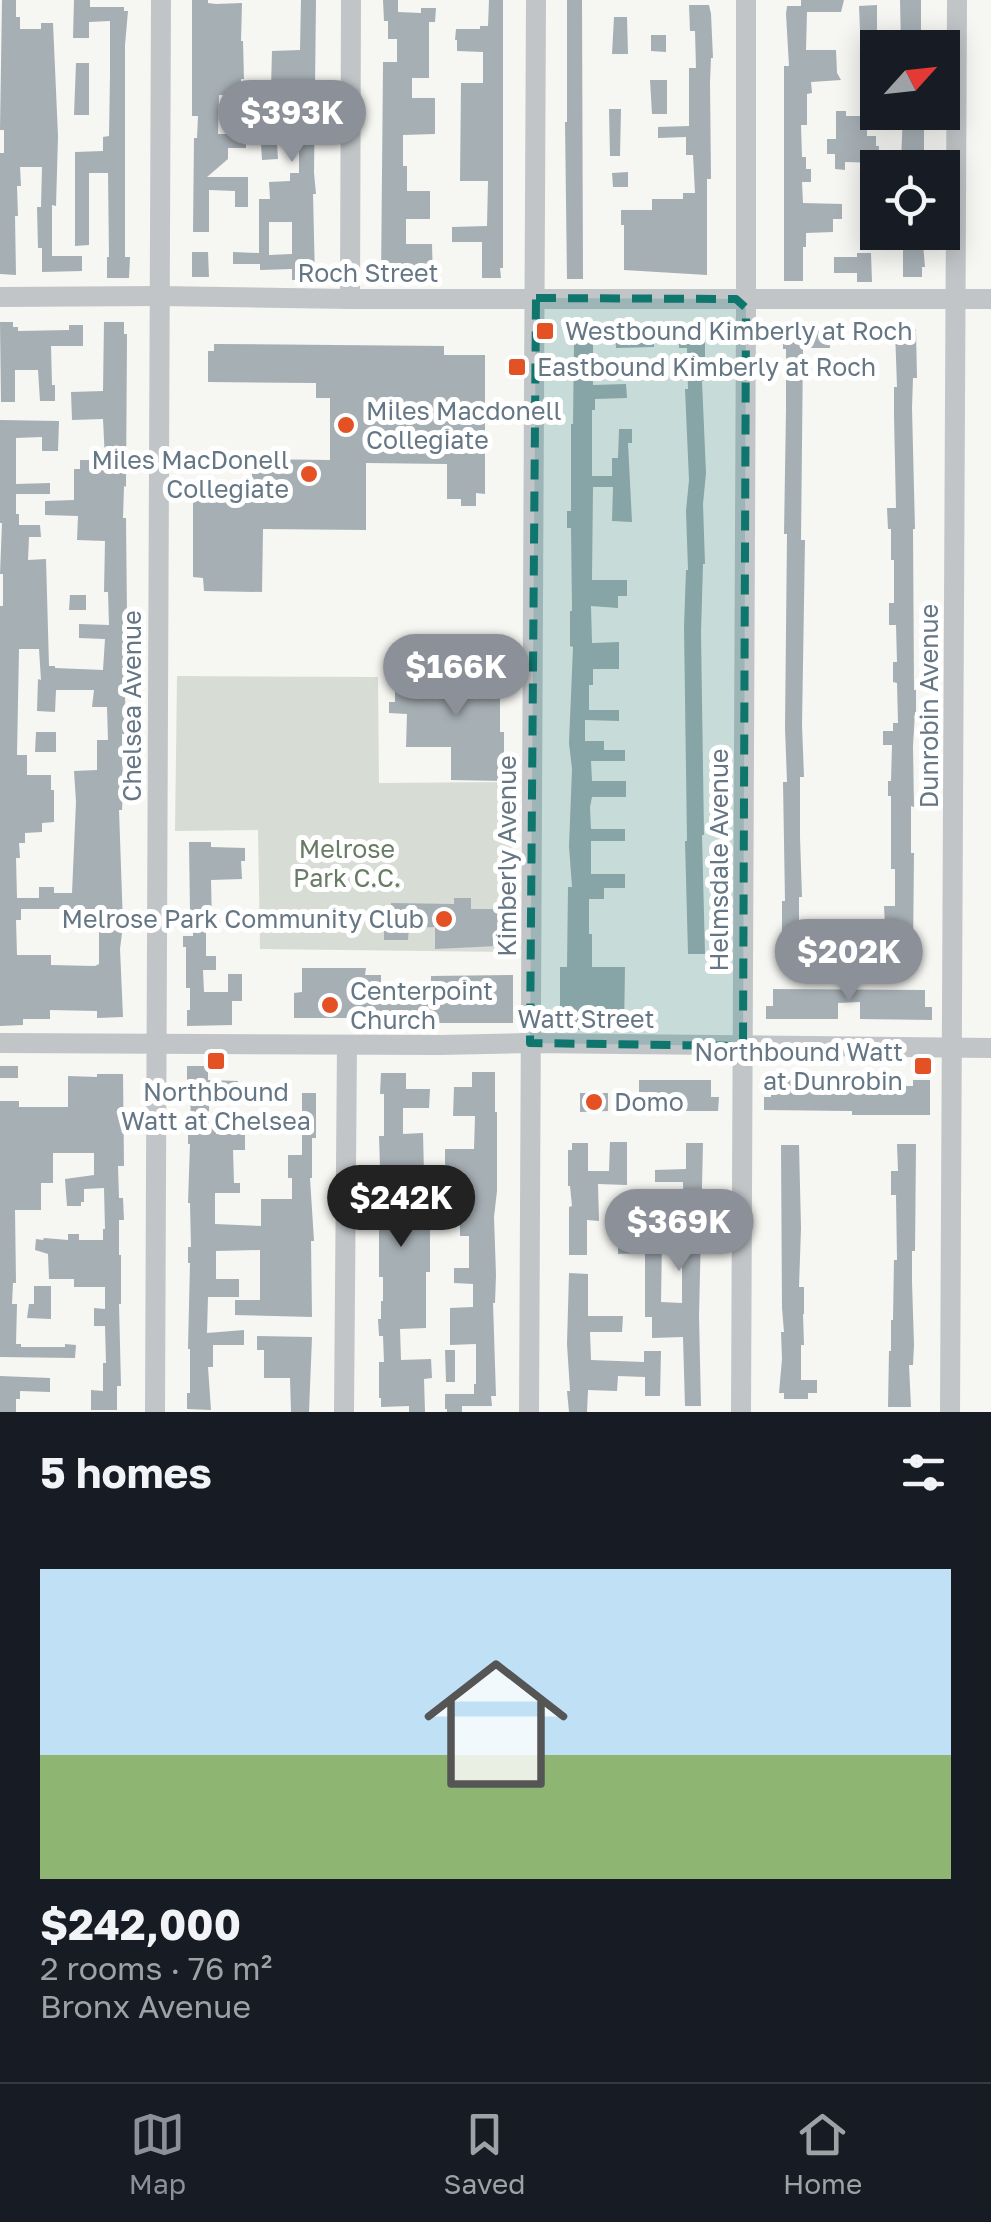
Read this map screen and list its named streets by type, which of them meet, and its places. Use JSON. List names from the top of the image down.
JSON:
{
  "streets": {
    "street": [
      "Roch Street",
      "Chelsea Avenue",
      "Dunrobin Avenue",
      "Kimberly Avenue",
      "Helmsdale Avenue",
      "Watt Street"
    ]
  },
  "crossings": [
    ["Roch Street", "Chelsea Avenue"],
    ["Roch Street", "Dunrobin Avenue"],
    ["Roch Street", "Kimberly Avenue"],
    ["Roch Street", "Helmsdale Avenue"],
    ["Chelsea Avenue", "Watt Street"],
    ["Dunrobin Avenue", "Watt Street"],
    ["Kimberly Avenue", "Watt Street"],
    ["Helmsdale Avenue", "Watt Street"]
  ],
  "parks": ["Melrose Park C.C."],
  "places": {
    "transit": [
      "Westbound Kimberly at Roch",
      "Eastbound Kimberly at Roch",
      "Northbound Watt at Chelsea",
      "Northbound Watt at Dunrobin"
    ],
    "other": [
      "Miles Macdonell Collegiate",
      "Miles MacDonell Collegiate",
      "Melrose Park Community Club",
      "Centerpoint Church",
      "Domo"
    ]
  },
  "north": "top right",
  "page": {
    "price": [
      "$393K",
      "$166K",
      "$202K",
      "$242K",
      "$369K"
    ],
    "heading": "5 homes",
    "list": [
      {
        "name": "$242,000",
        "note": "2 rooms · 76 m² · Bronx Avenue"
      }
    ],
    "tabs": ["Map", "Saved", "Home"]
  }
}
